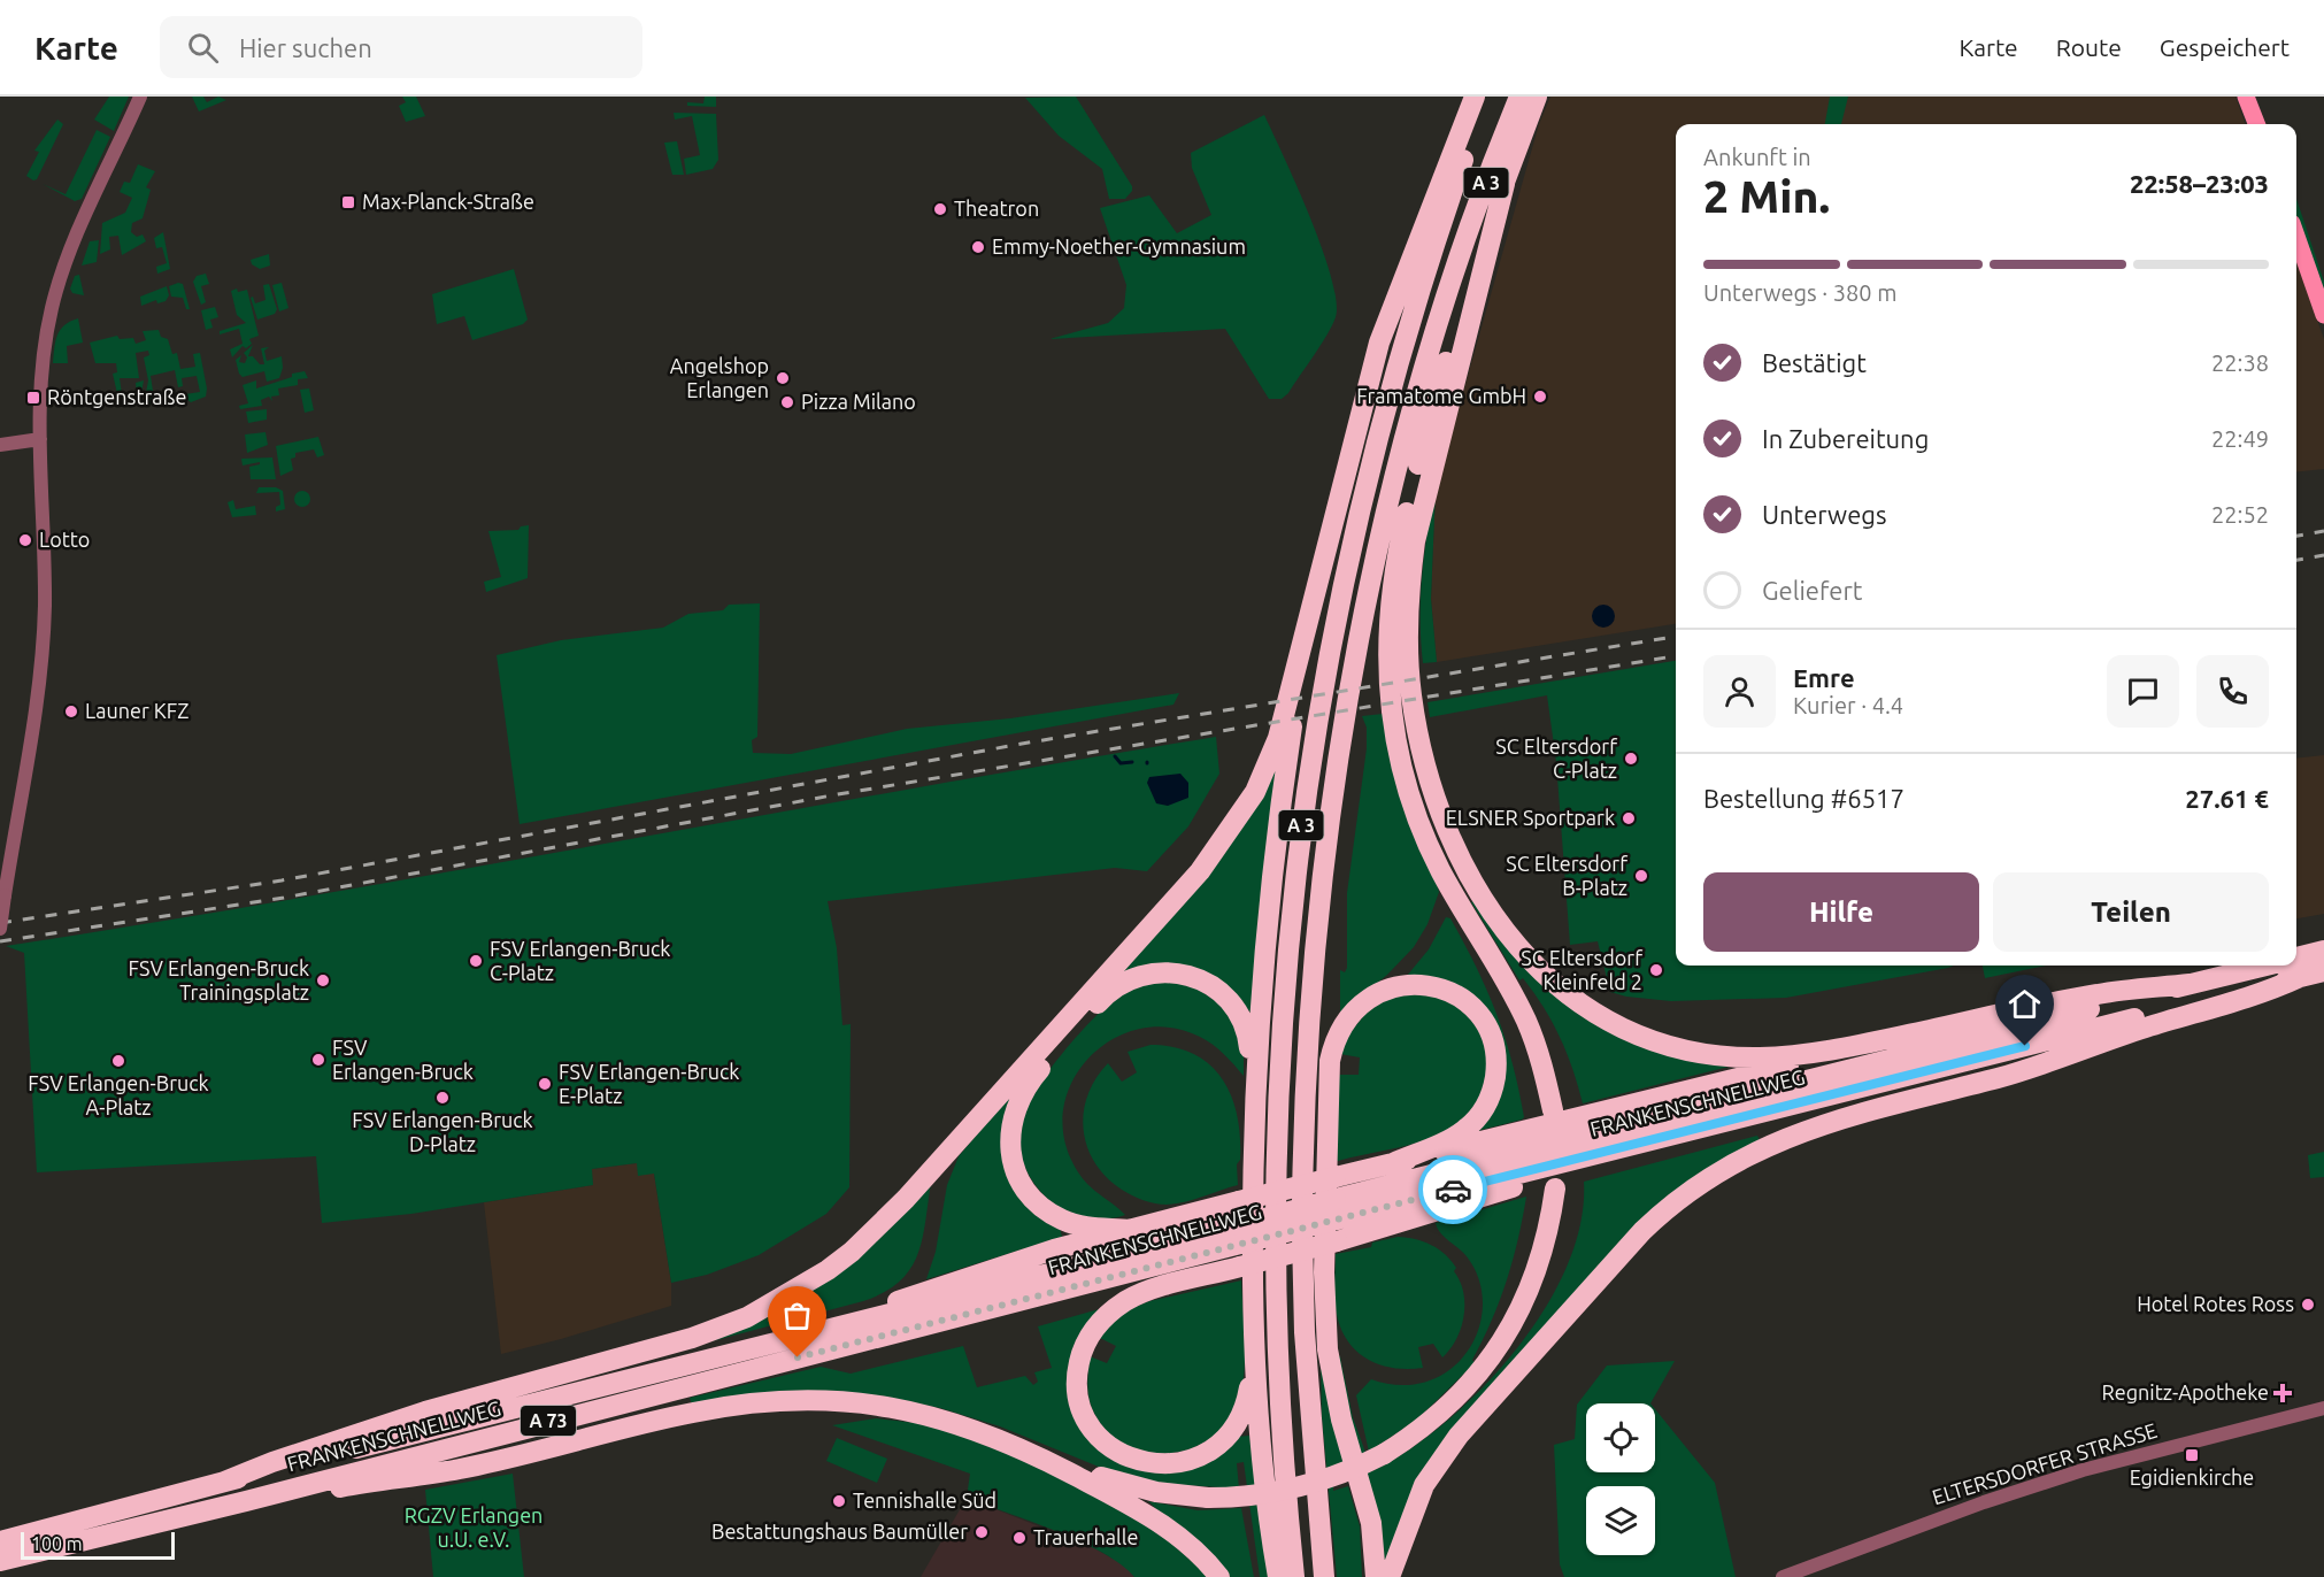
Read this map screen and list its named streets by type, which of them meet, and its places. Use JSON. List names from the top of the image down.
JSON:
{
  "streets": {
    "highway": ["A 3", "FRANKENSCHNELLWEG", "A 73"],
    "street": ["ELTERSDORFER STRASSE"]
  },
  "parks": ["RGZV Erlangen u.U. e.V."],
  "places": {
    "transit": ["Max-Planck-Straße", "Röntgenstraße", "Egidienkirche"],
    "other": [
      "Theatron",
      "Emmy-Noether-Gymnasium",
      "Angelshop Erlangen",
      "Framatome GmbH",
      "Pizza Milano",
      "Lotto",
      "Launer KFZ",
      "SC Eltersdorf C-Platz",
      "ELSNER Sportpark",
      "SC Eltersdorf B-Platz",
      "FSV Erlangen-Bruck C-Platz",
      "SC Eltersdorf Kleinfeld 2",
      "FSV Erlangen-Bruck Trainingsplatz",
      "FSV Erlangen-Bruck",
      "FSV Erlangen-Bruck A-Platz",
      "FSV Erlangen-Bruck E-Platz",
      "FSV Erlangen-Bruck D-Platz",
      "Hotel Rotes Ross",
      "Tennishalle Süd",
      "Bestattungshaus Baumüller",
      "Trauerhalle"
    ],
    "health": ["Regnitz-Apotheke"]
  },
  "scale_bar": "100 m",
  "page": {
    "header": "Karte",
    "search": "Hier suchen",
    "nav": ["Karte", "Route", "Gespeichert"],
    "heading": ["2 Min.", "Ankunft in", "22:58–23:03"],
    "panel": [
      "Emre",
      "Kurier · 4.4",
      "Bestellung #6517",
      "27.61 €"
    ],
    "bar": "Unterwegs · 380 m",
    "list": [
      ["Bestätigt", "22:38"],
      ["In Zubereitung", "22:49"],
      ["Unterwegs", "22:52"],
      "Geliefert"
    ],
    "buttons": ["Hilfe", "Teilen"],
    "scale": "100 m"
  }
}
